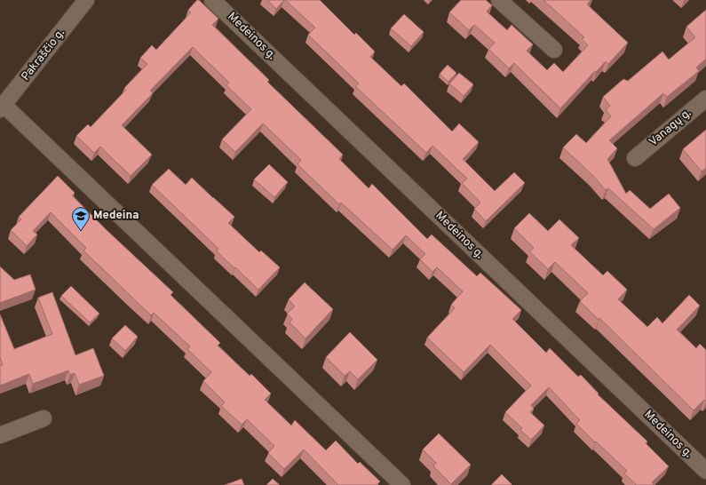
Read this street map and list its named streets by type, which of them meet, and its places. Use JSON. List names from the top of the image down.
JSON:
{
  "streets": {
    "street": ["Medeinos g.", "Pakraščio g.", "Vanagų g."]
  },
  "places": {
    "school or university": ["Medeina"]
  }
}
